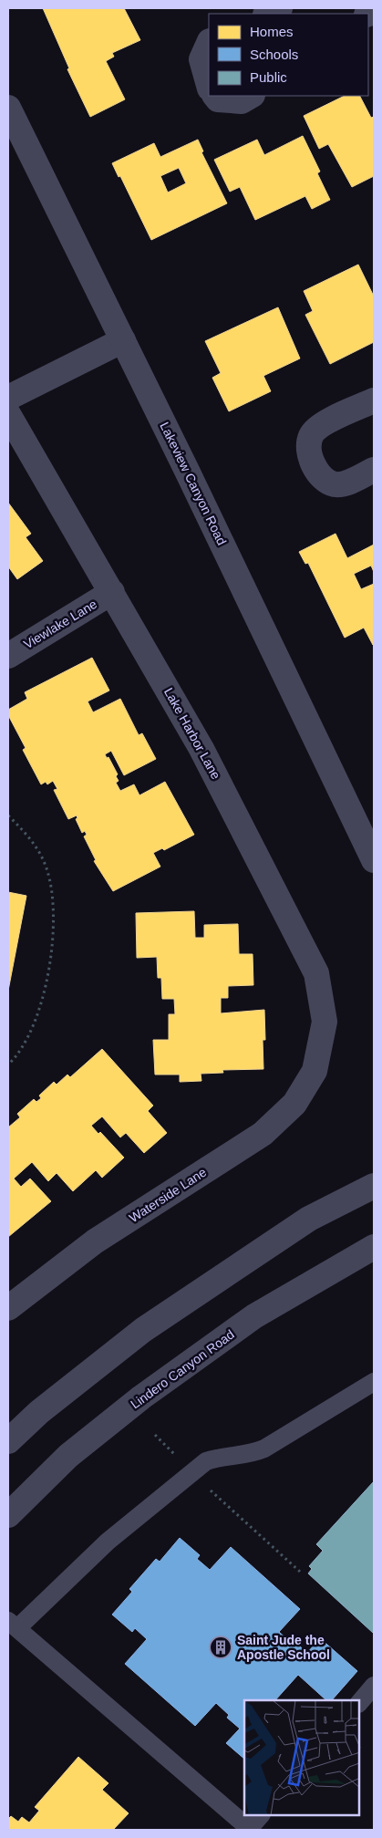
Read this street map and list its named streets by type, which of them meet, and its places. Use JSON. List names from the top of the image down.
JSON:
{
  "streets": {
    "street": [
      "Lakeview Canyon Road",
      "Viewlake Lane",
      "Lake Harbor Lane",
      "Waterside Lane",
      "Lindero Canyon Road"
    ]
  },
  "crossings": [
    ["Viewlake Lane", "Lake Harbor Lane"],
    ["Lake Harbor Lane", "Waterside Lane"]
  ],
  "places": {
    "building": ["Saint Jude the Apostle School"]
  },
  "legend": ["Homes", "Schools", "Public"]
}
